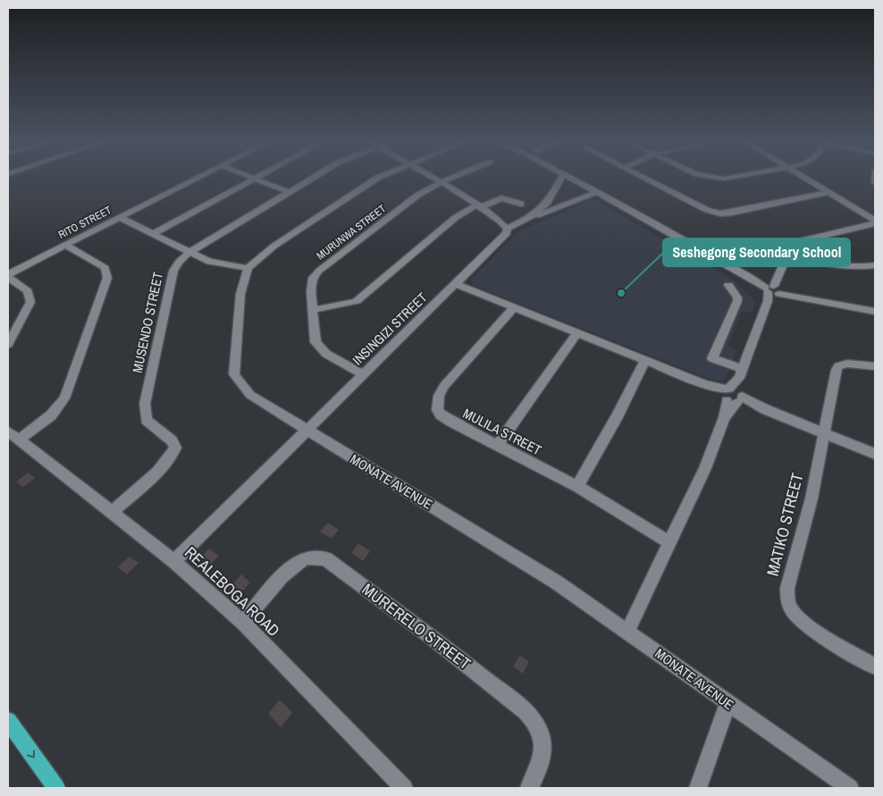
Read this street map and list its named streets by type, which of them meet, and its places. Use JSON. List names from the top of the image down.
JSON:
{
  "streets": {
    "street": [
      "RITO STREET",
      "MURUNWA STREET",
      "MUSENDO STREET",
      "INSINGIZI STREET",
      "MULILA STREET",
      "MONATE AVENUE",
      "MATIKO STREET",
      "REALEBOGA ROAD",
      "MURERELO STREET"
    ]
  },
  "crossings": [
    ["RITO STREET", "REALEBOGA ROAD"],
    ["MURUNWA STREET", "INSINGIZI STREET"],
    ["MUSENDO STREET", "REALEBOGA ROAD"],
    ["INSINGIZI STREET", "MONATE AVENUE"],
    ["INSINGIZI STREET", "REALEBOGA ROAD"],
    ["REALEBOGA ROAD", "MURERELO STREET"]
  ],
  "places": ["Seshegong Secondary School"]
}
